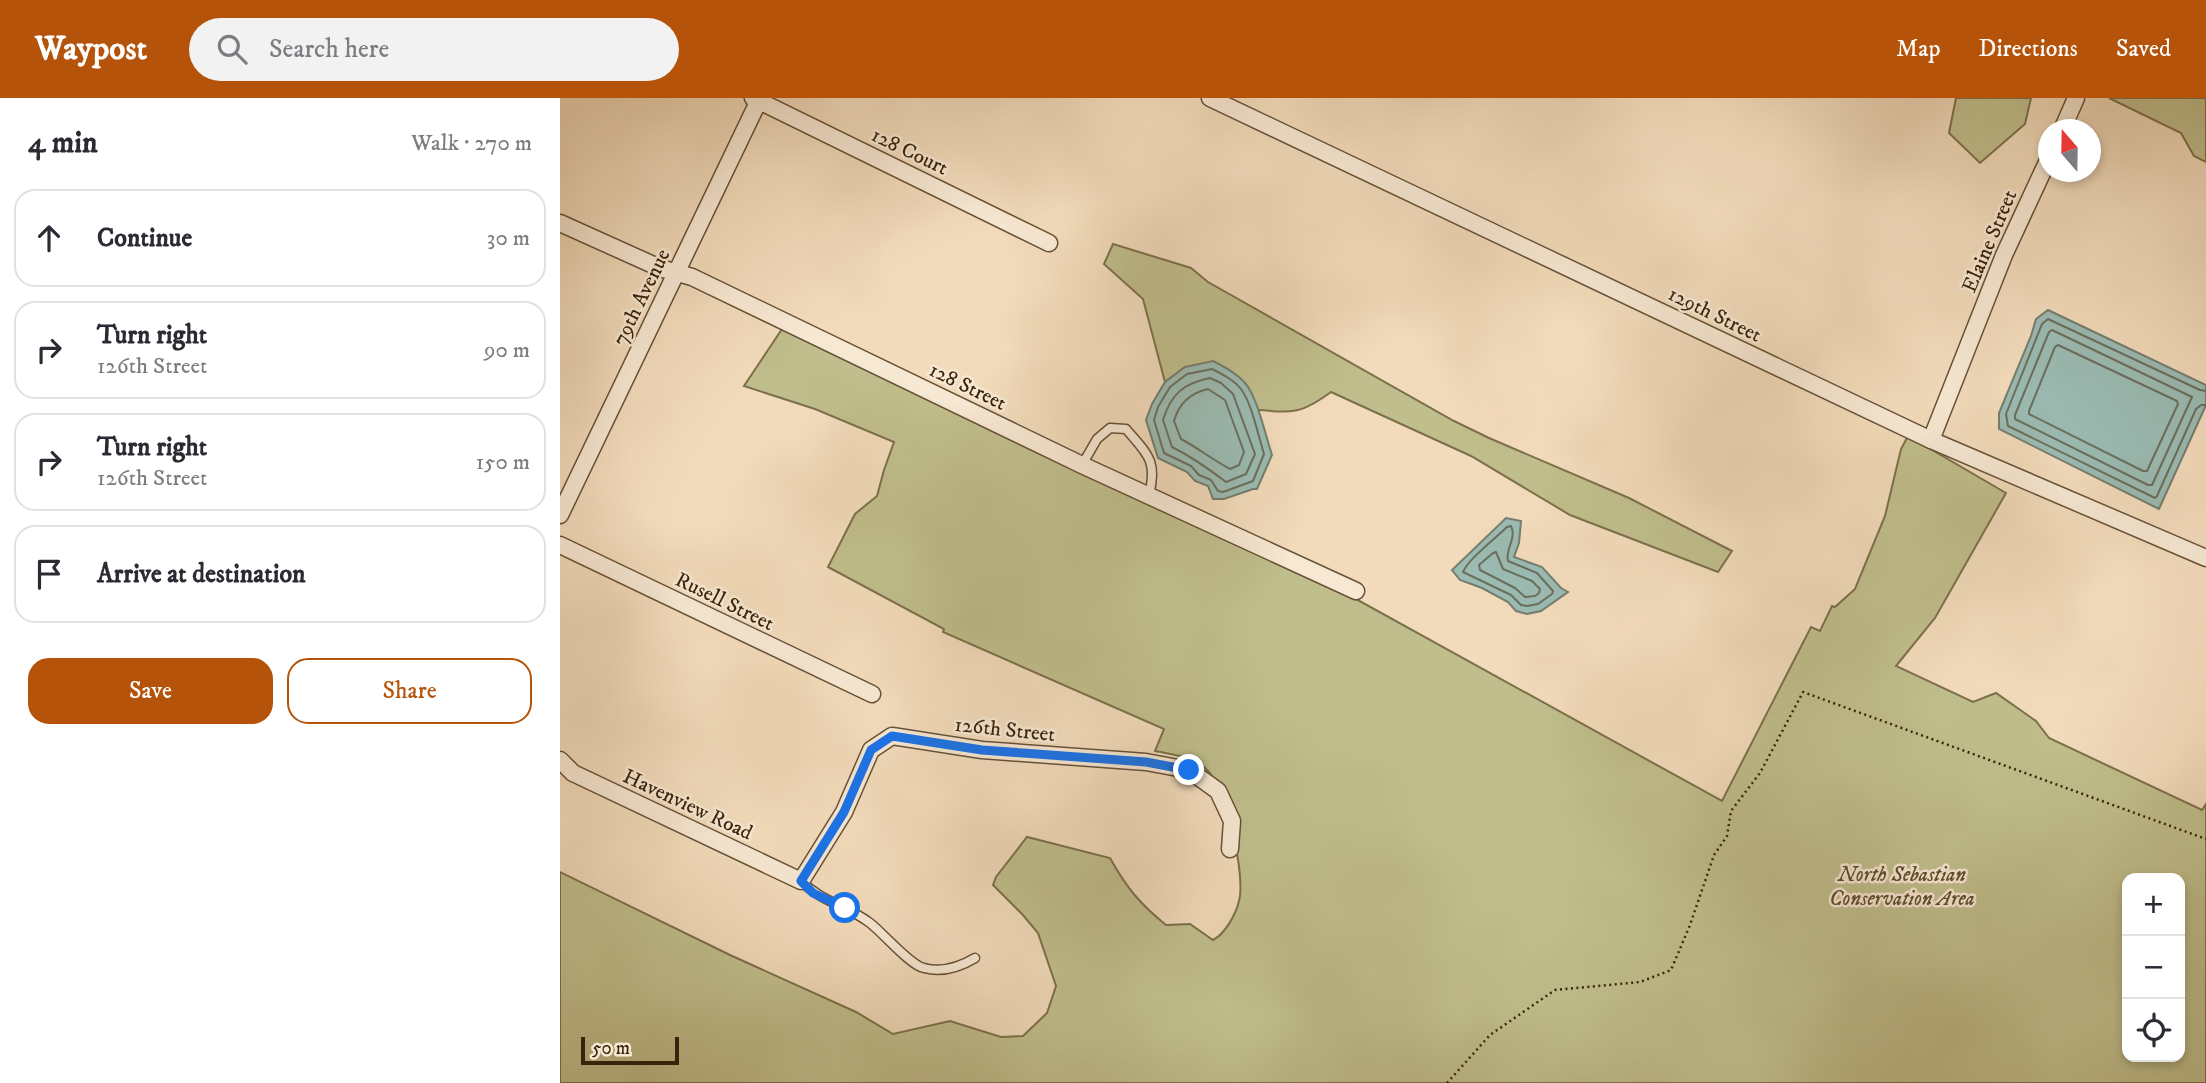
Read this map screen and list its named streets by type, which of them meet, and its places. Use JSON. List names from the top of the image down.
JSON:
{
  "streets": {
    "street": [
      "128 Court",
      "Elaine Street",
      "79th Avenue",
      "129th Street",
      "128 Street",
      "Rusell Street",
      "126th Street",
      "Havenview Road"
    ]
  },
  "crossings": [
    ["128 Court", "79th Avenue"],
    ["Elaine Street", "129th Street"],
    ["79th Avenue", "128 Street"],
    ["126th Street", "Havenview Road"]
  ],
  "parks": ["North Sebastian Conservation Area"],
  "scale_bar": "50 m",
  "north": "top",
  "page": {
    "header": "Waypost",
    "search": "Search here",
    "nav": ["Map", "Directions", "Saved"],
    "heading": ["4 min", "Walk · 270 m"],
    "list": [
      ["Continue", "30 m"],
      ["Turn right", "126th Street", "90 m"],
      ["Turn right", "126th Street", "150 m"],
      "Arrive at destination"
    ],
    "buttons": ["Save", "Share"],
    "map_buttons": ["+", "−"],
    "scale": "50 m"
  }
}
